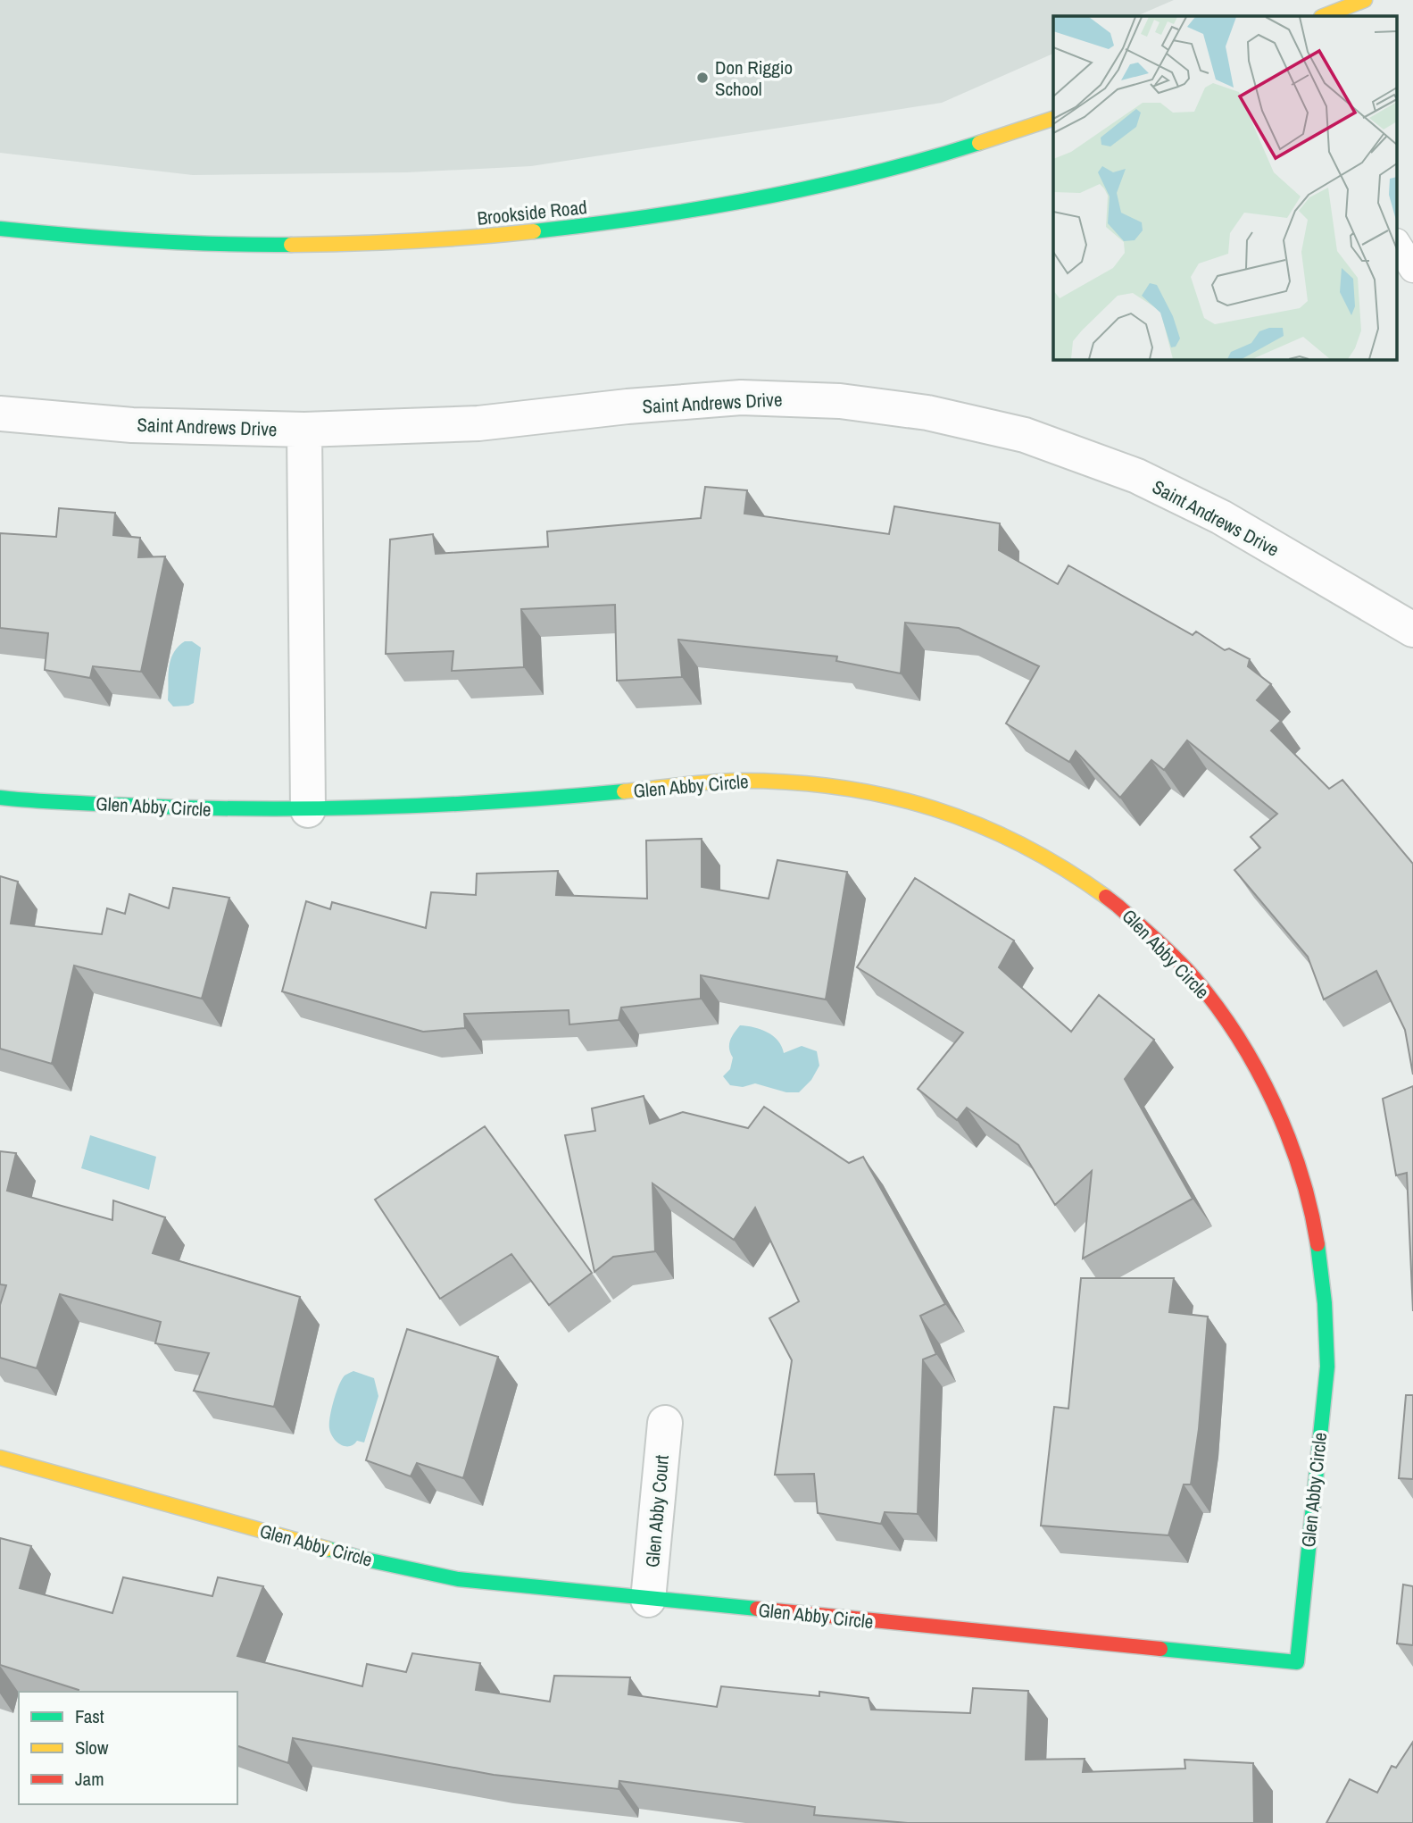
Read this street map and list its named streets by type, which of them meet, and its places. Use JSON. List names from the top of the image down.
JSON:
{
  "streets": {
    "street": [
      "Brookside Road",
      "Saint Andrews Drive",
      "Glen Abby Circle",
      "Glen Abby Court"
    ]
  },
  "crossings": [
    ["Glen Abby Circle", "Glen Abby Court"]
  ],
  "places": ["Don Riggio School"],
  "legend": ["Fast", "Slow", "Jam"]
}
